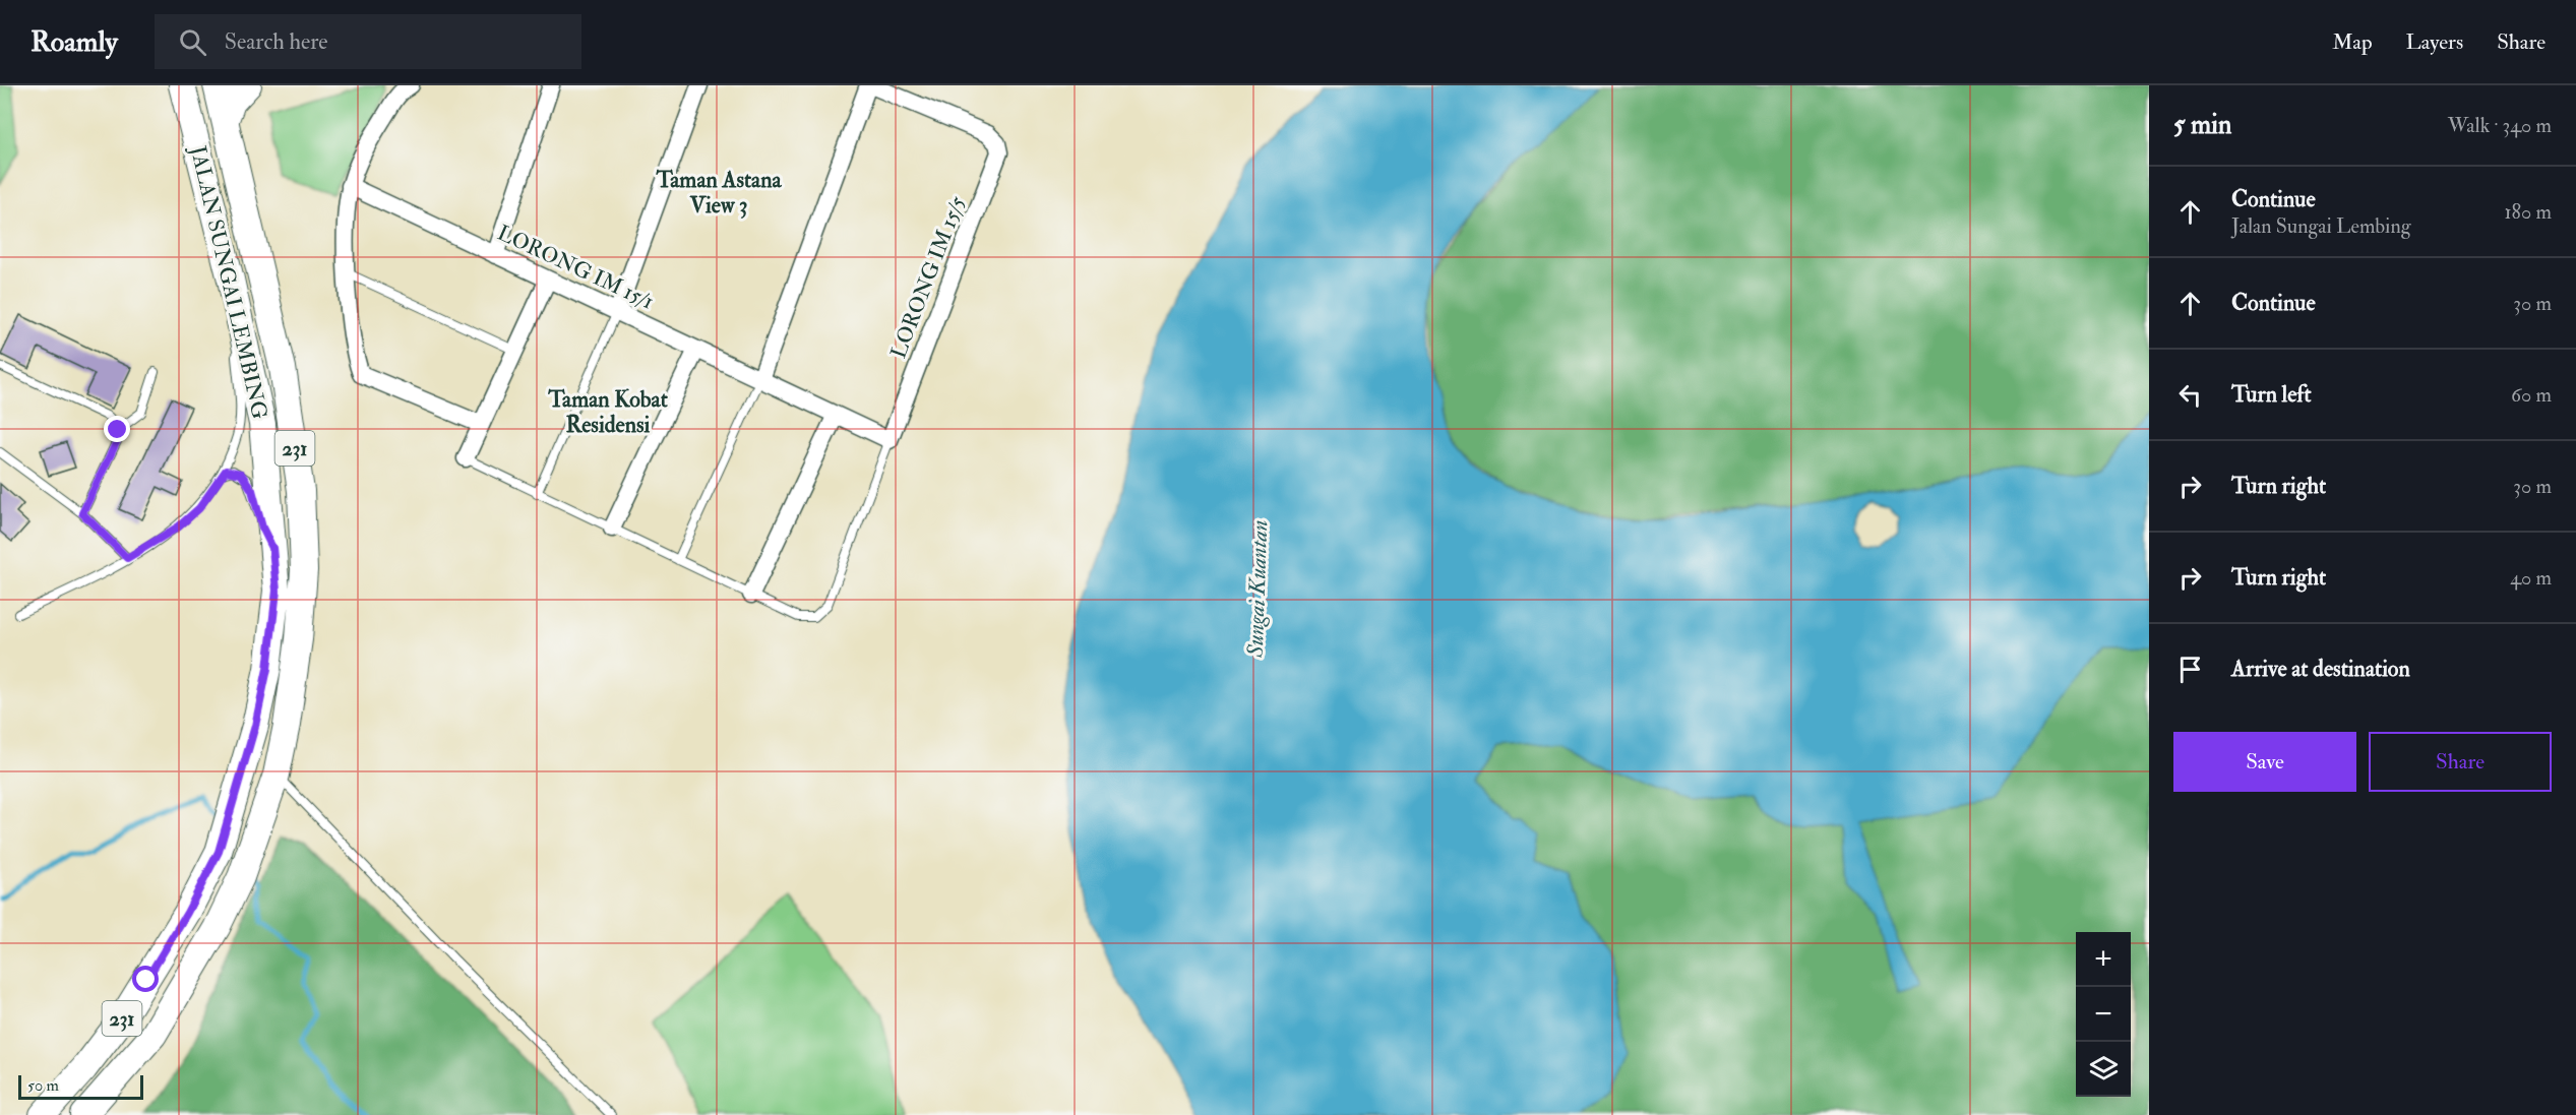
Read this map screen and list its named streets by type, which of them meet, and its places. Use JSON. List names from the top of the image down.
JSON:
{
  "streets": {
    "main road": ["JALAN SUNGAI LEMBING", "231"],
    "street": ["LORONG IM 15/1", "LORONG IM 15/5"]
  },
  "crossings": [
    ["LORONG IM 15/1", "LORONG IM 15/5"]
  ],
  "districts": ["Taman Astana View 3", "Taman Kobat Residensi"],
  "water": ["Sungai Kuantan"],
  "scale_bar": "50 m",
  "page": {
    "header": "Roamly",
    "search": "Search here",
    "nav": ["Map", "Layers", "Share"],
    "heading": ["5 min", "Walk · 340 m"],
    "list": [
      ["Continue", "Jalan Sungai Lembing", "180 m"],
      ["Continue", "30 m"],
      ["Turn left", "60 m"],
      ["Turn right", "30 m"],
      ["Turn right", "40 m"],
      "Arrive at destination"
    ],
    "buttons": ["Save", "Share"],
    "map_buttons": ["+", "−"],
    "scale": "50 m"
  }
}
